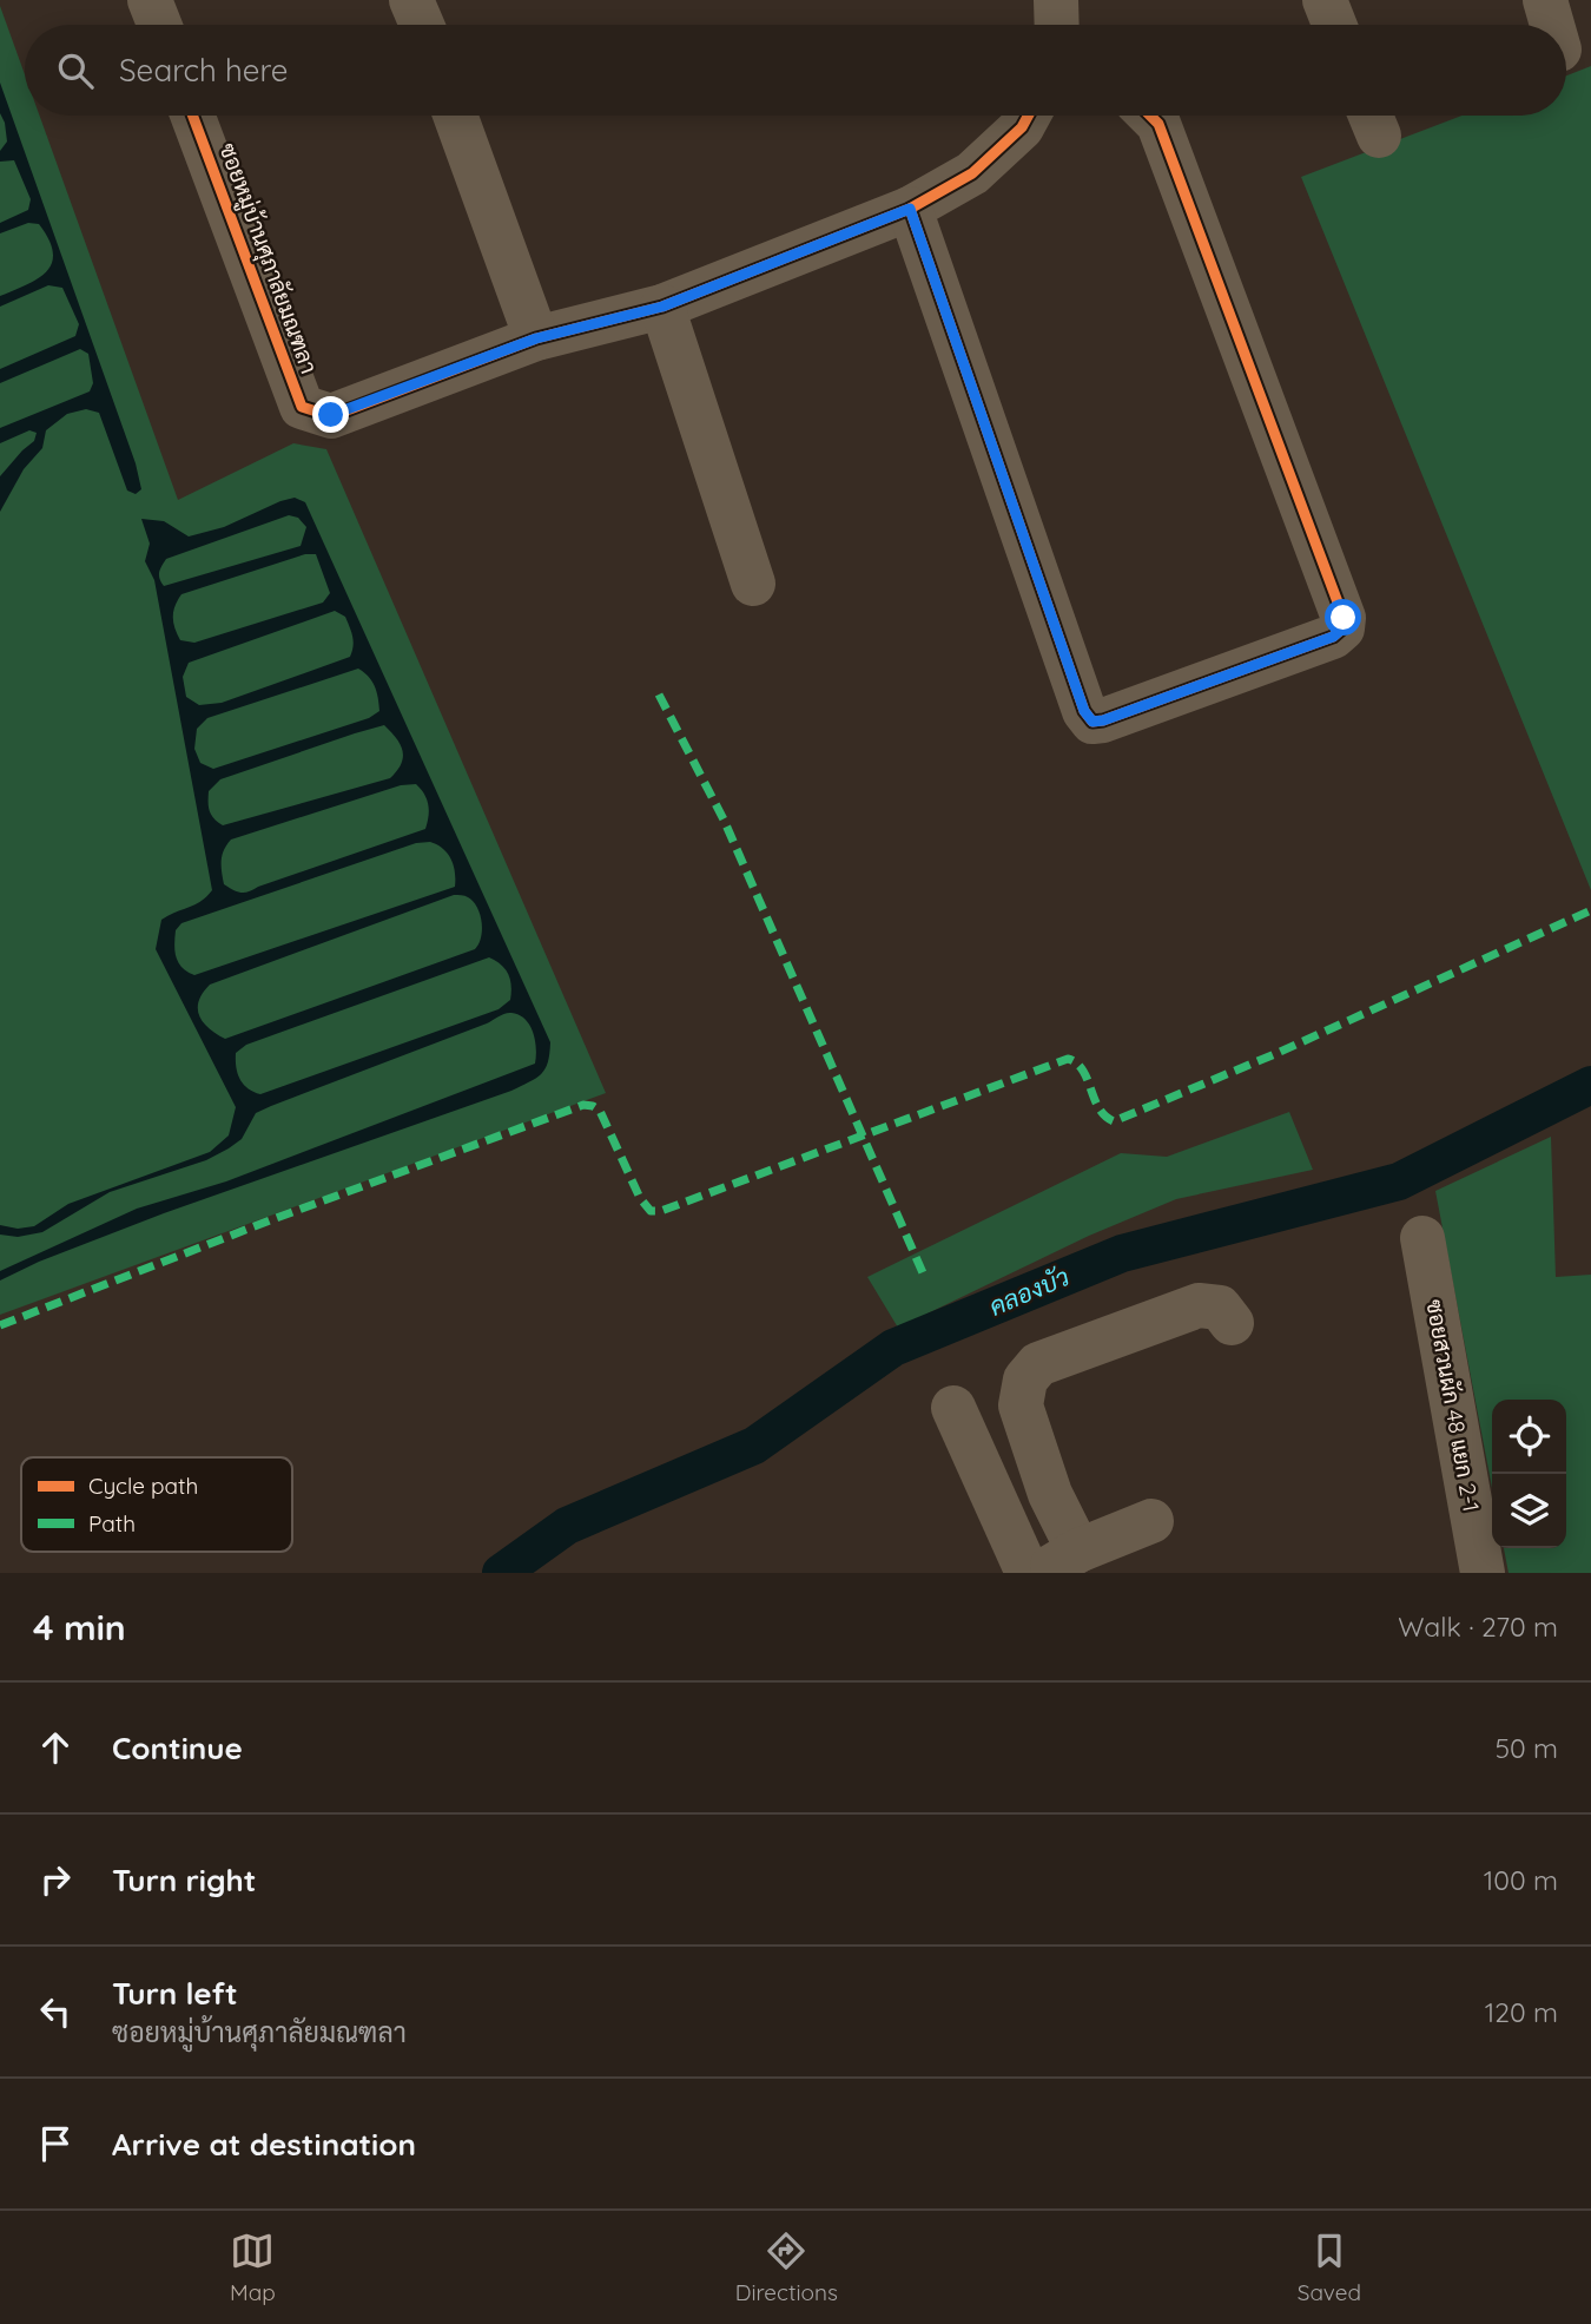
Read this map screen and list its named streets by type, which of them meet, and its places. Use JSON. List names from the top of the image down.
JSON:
{
  "streets": {
    "street": ["ซอยหมู่บ้านศุภาลัยมณฑลา", "ซอยสวนผัก 48 แยก 2-1"]
  },
  "water": ["คลองบัว"],
  "legend": ["Cycle path", "Path"],
  "page": {
    "search": "Search here",
    "heading": ["4 min", "Walk · 270 m"],
    "list": [
      ["Continue", "50 m"],
      ["Turn right", "100 m"],
      ["Turn left", "ซอยหมู่บ้านศุภาลัยมณฑลา", "120 m"],
      "Arrive at destination"
    ],
    "nav": ["Map", "Directions", "Saved"]
  }
}
